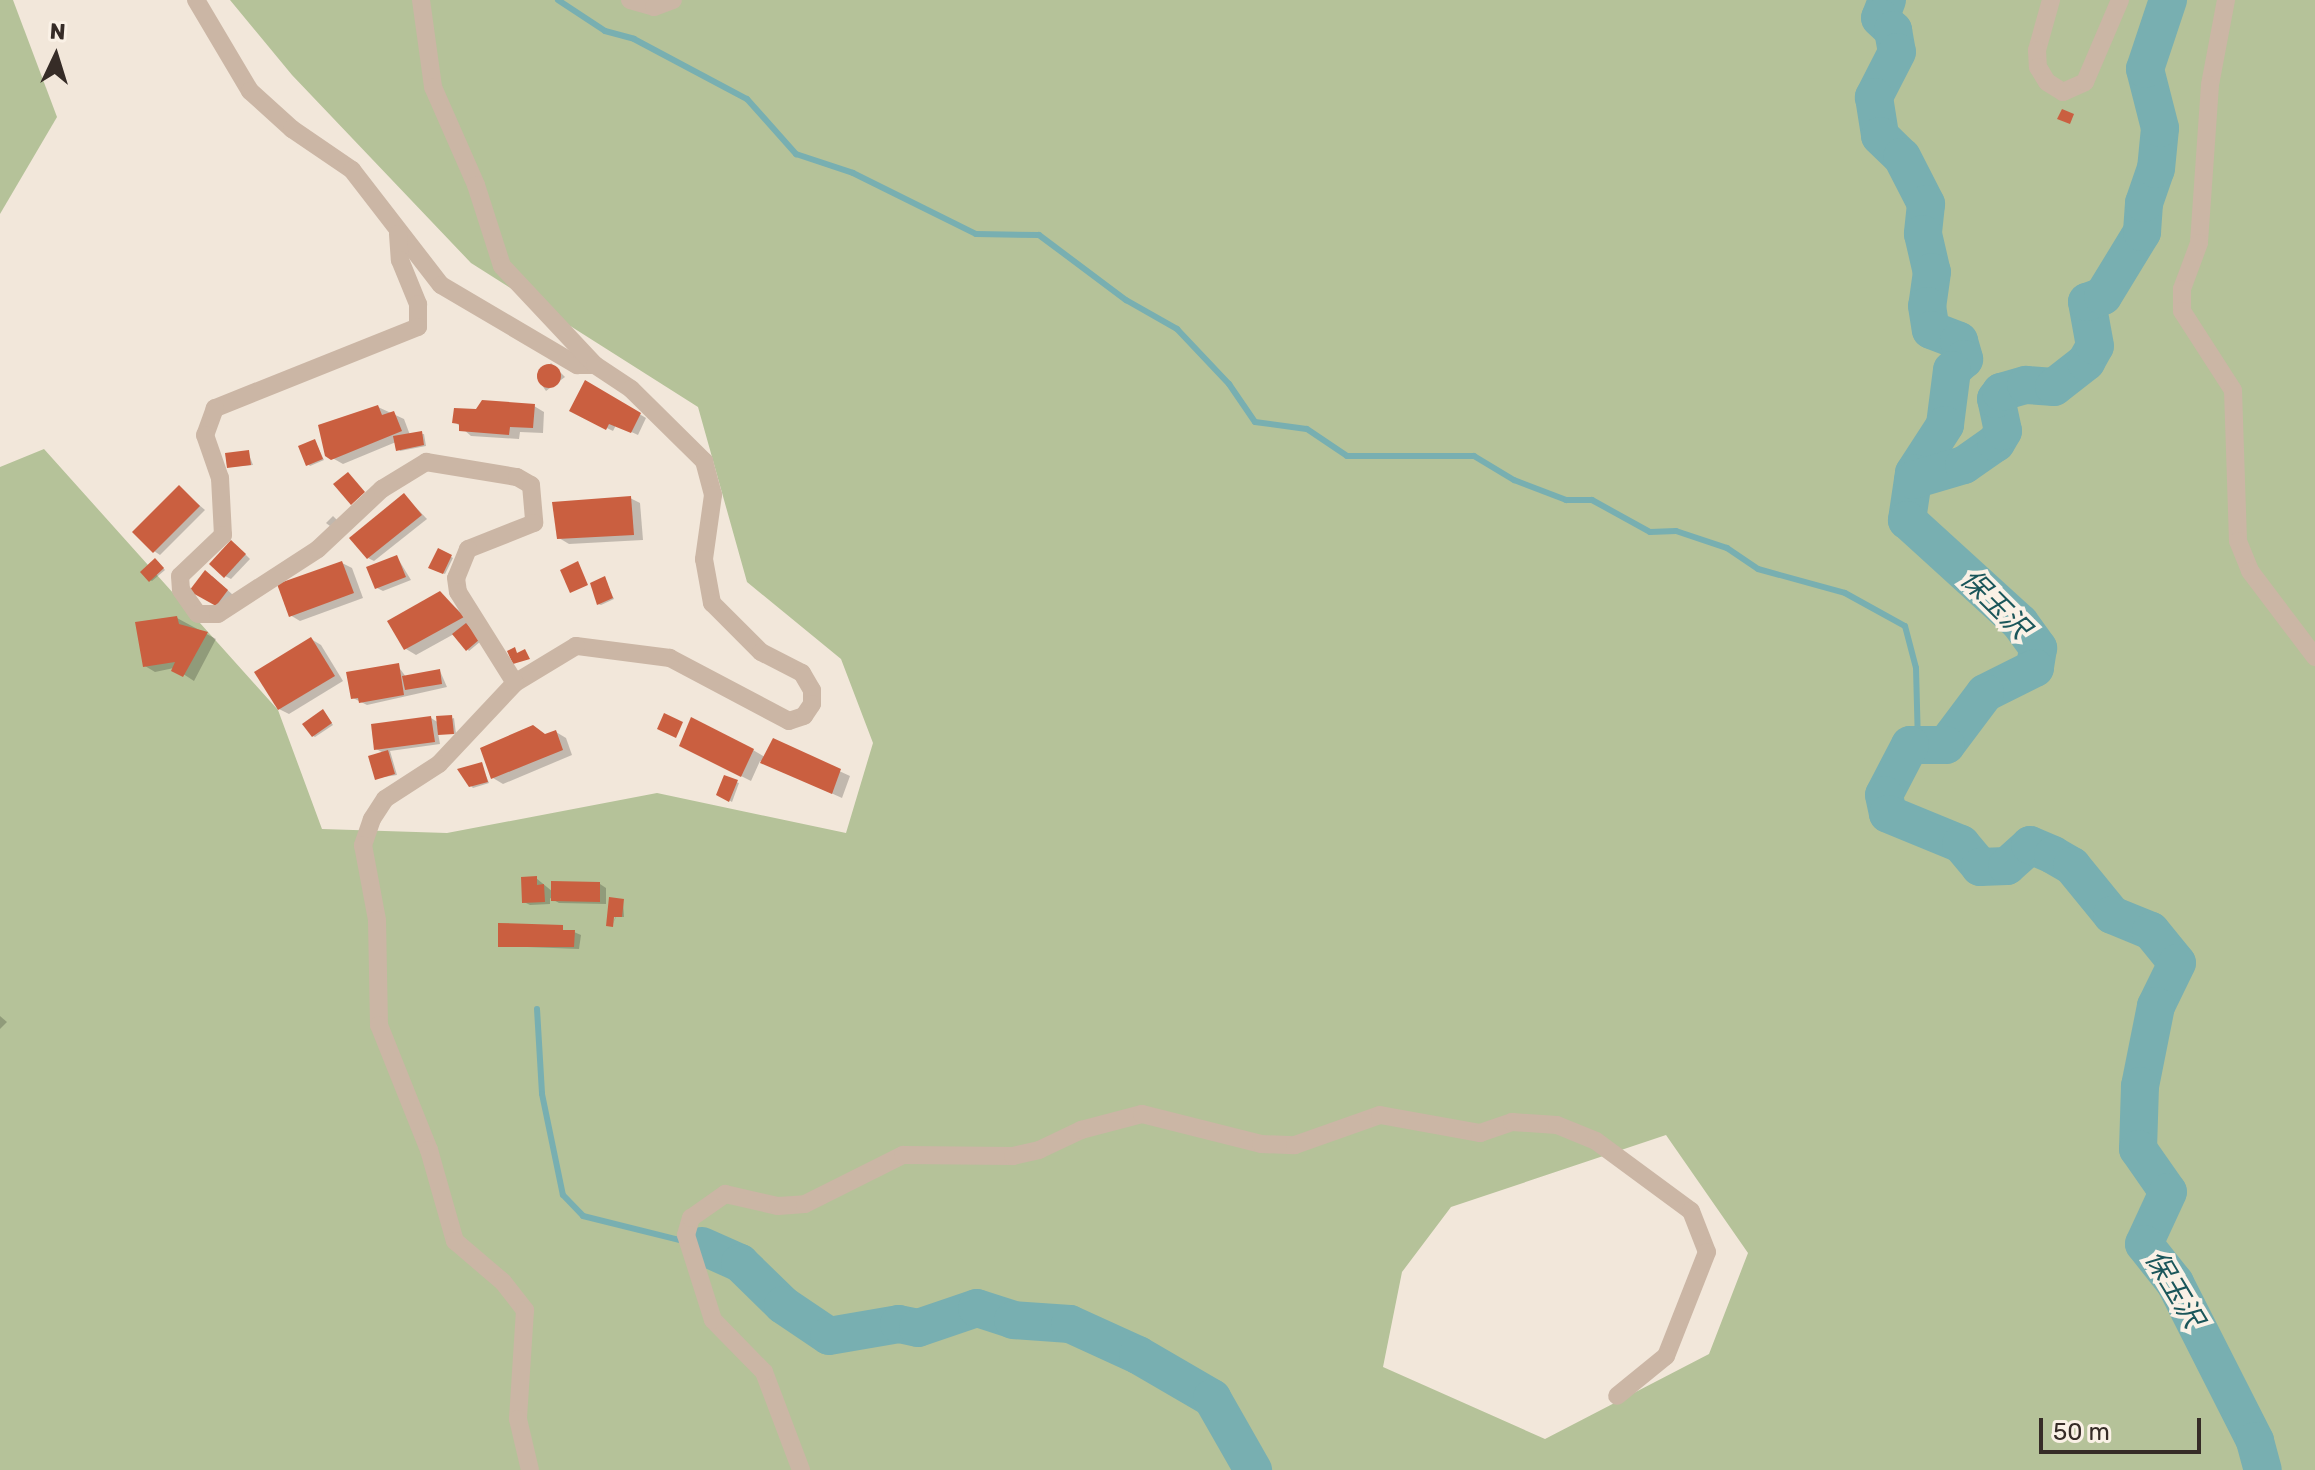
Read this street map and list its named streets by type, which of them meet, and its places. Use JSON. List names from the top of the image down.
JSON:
{
  "water": ["保玉沢"],
  "scale_bar": "50 m",
  "north": "top"
}
